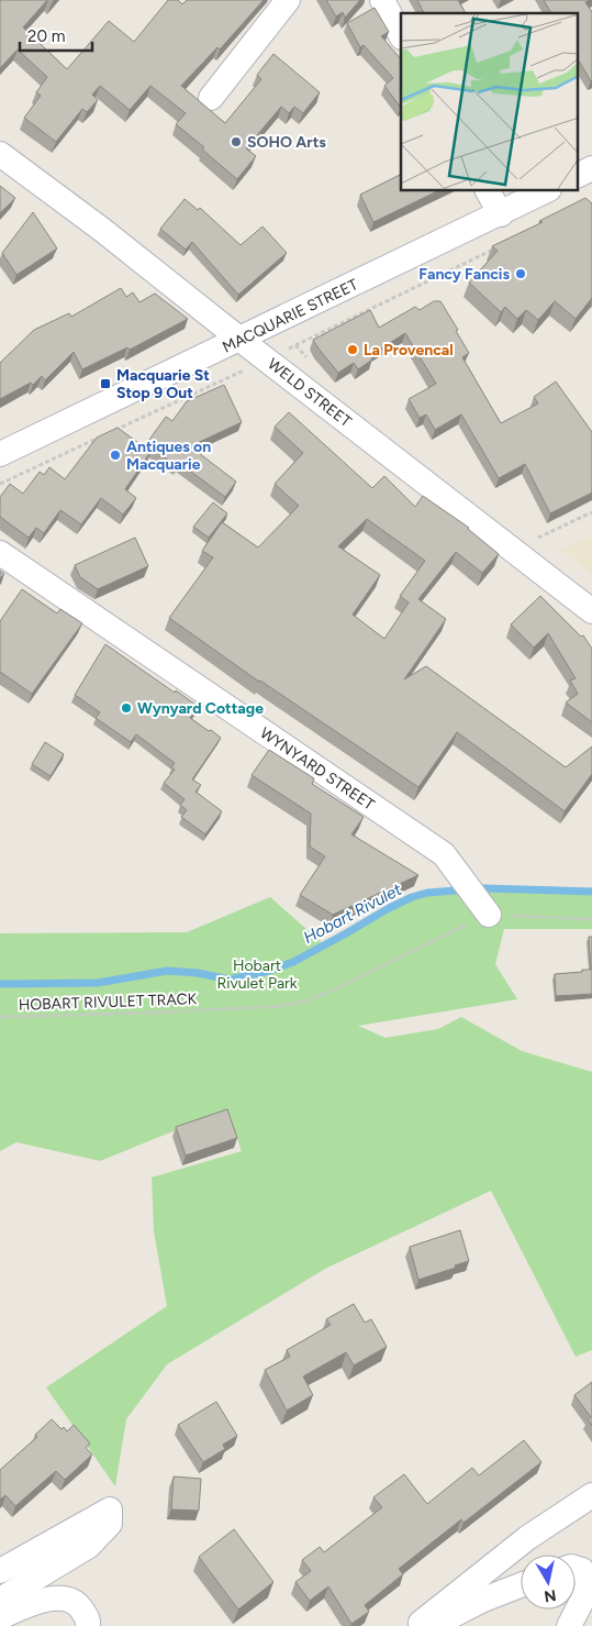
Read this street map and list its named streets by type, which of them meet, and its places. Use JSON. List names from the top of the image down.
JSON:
{
  "streets": {
    "street": ["MACQUARIE STREET", "WELD STREET", "WYNYARD STREET"],
    "path": ["HOBART RIVULET TRACK"]
  },
  "crossings": [
    ["MACQUARIE STREET", "WELD STREET"],
    ["WYNYARD STREET", "HOBART RIVULET TRACK"]
  ],
  "water": ["Hobart Rivulet"],
  "parks": ["Hobart Rivulet Park"],
  "places": {
    "other": [
      "SOHO Arts",
      "Fancy Fancis",
      "La Provencal",
      "Antiques on Macquarie",
      "Wynyard Cottage"
    ],
    "transit": ["Macquarie St Stop 9 Out"]
  },
  "scale_bar": "20 m",
  "north": "bottom"
}
